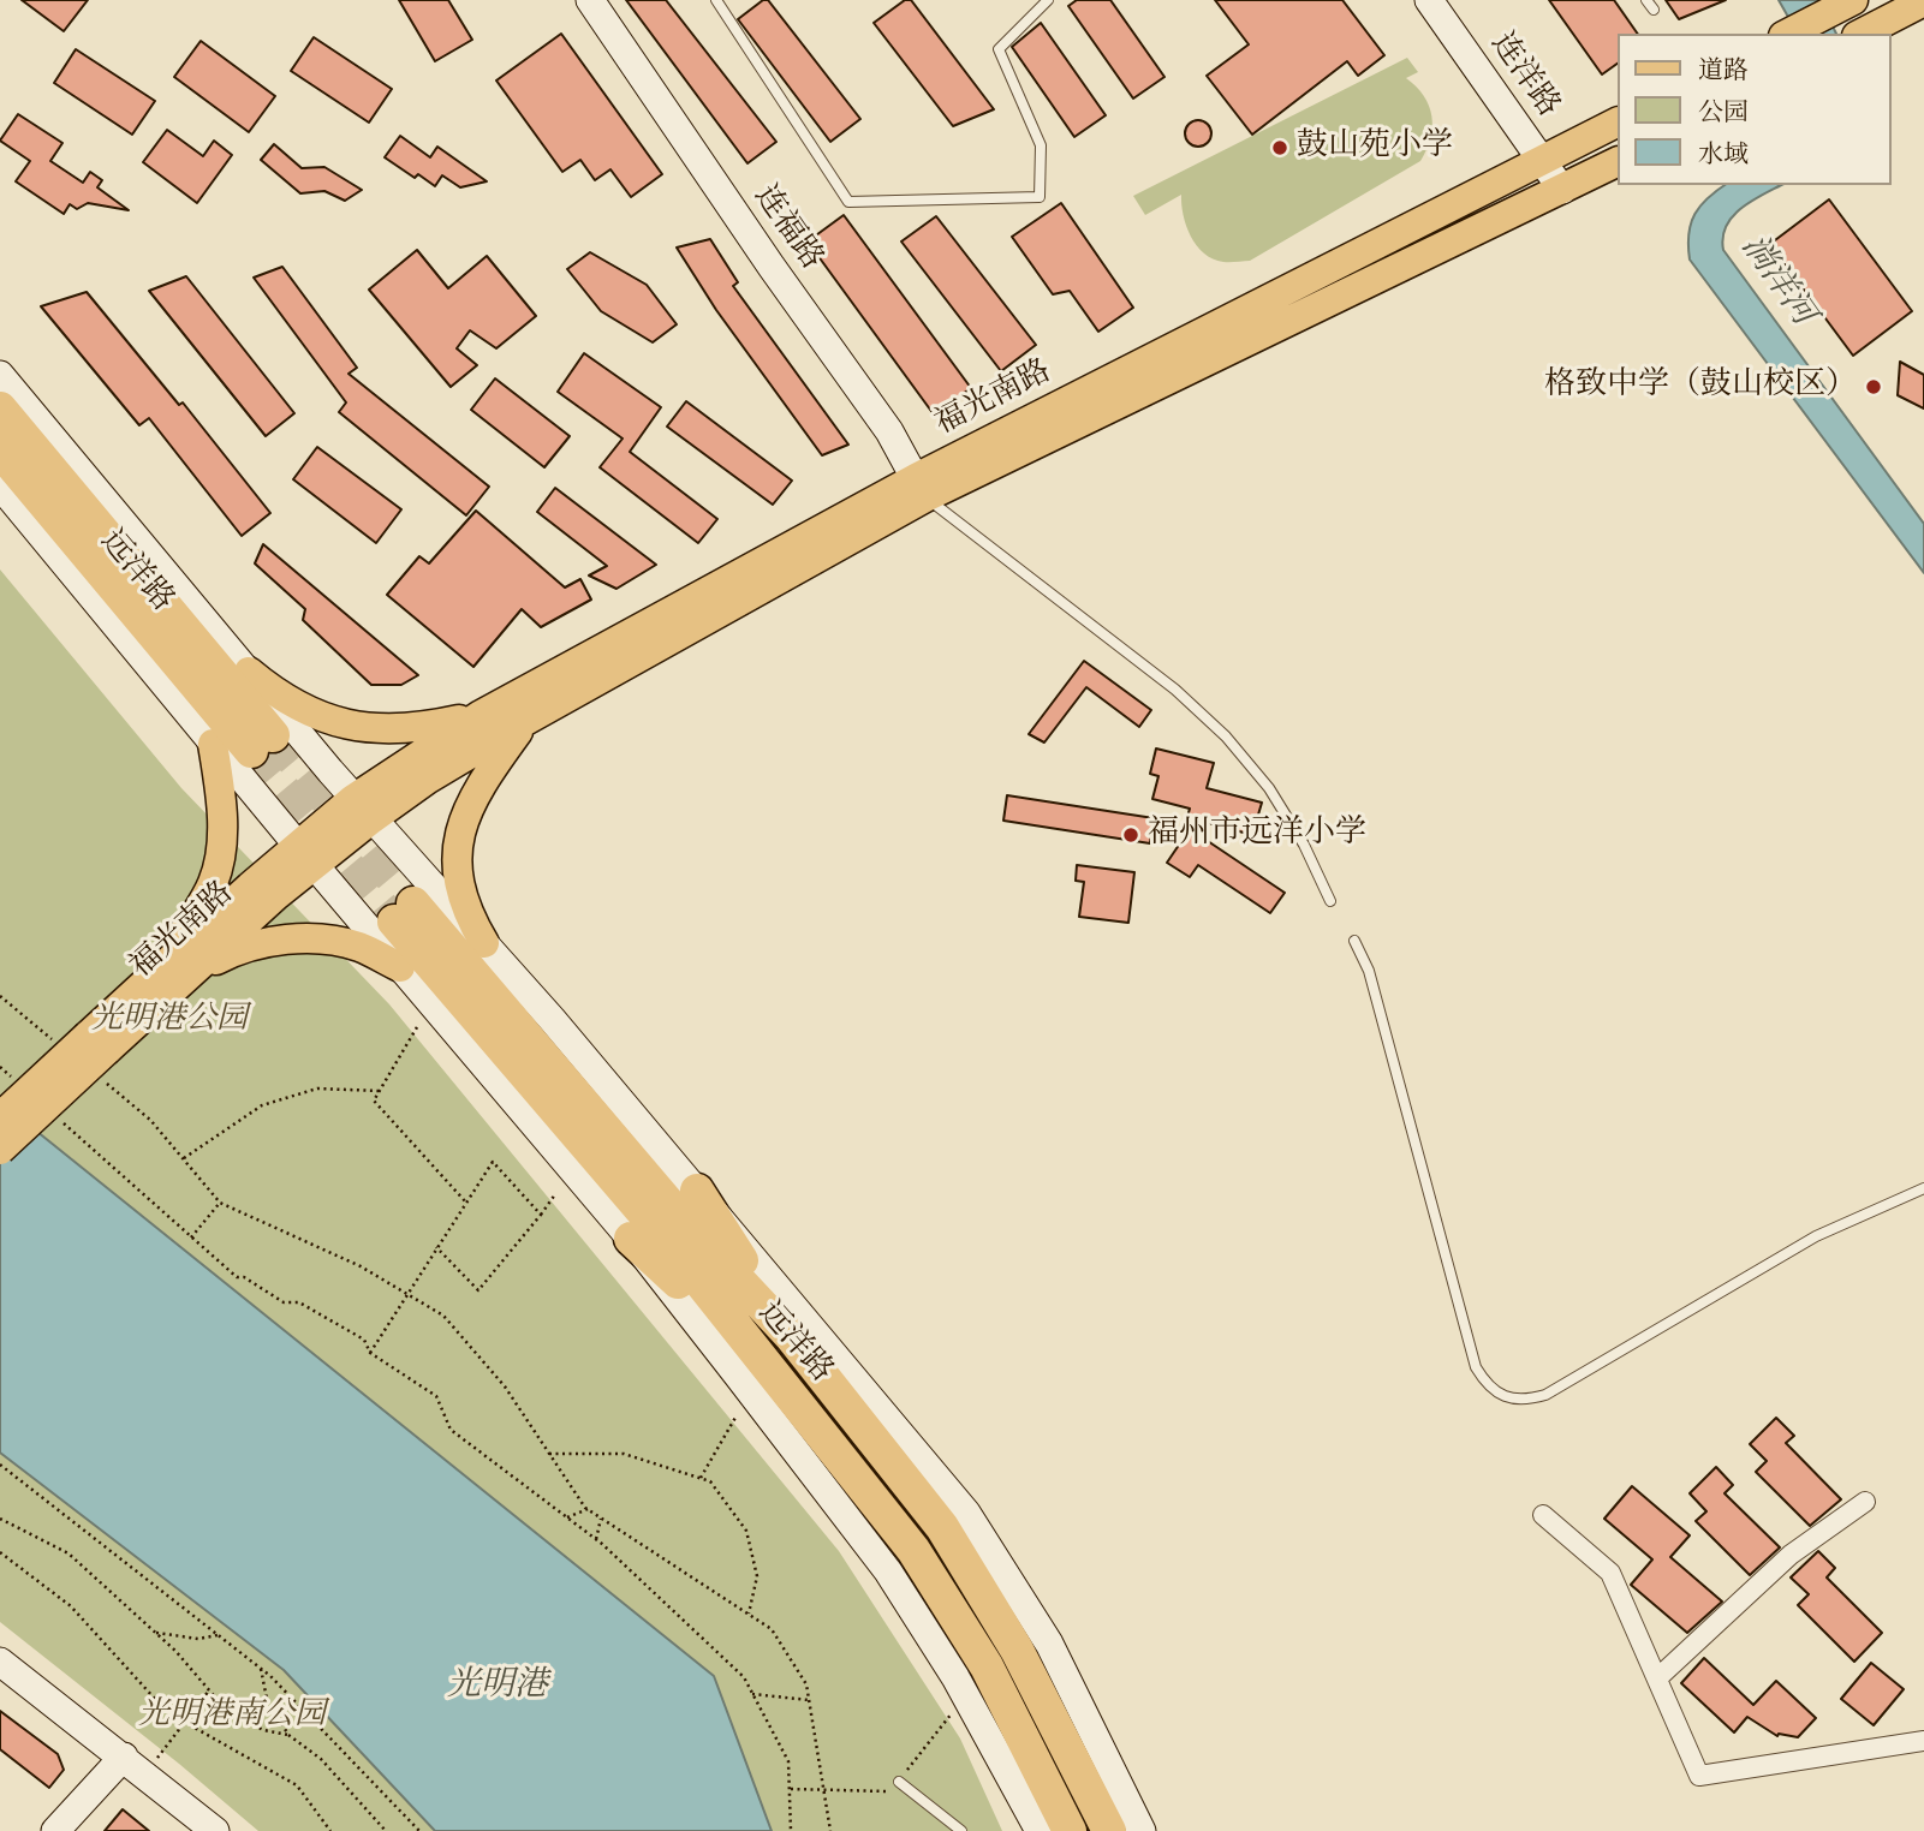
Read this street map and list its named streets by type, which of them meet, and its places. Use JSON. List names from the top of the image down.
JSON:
{
  "streets": {
    "highway": ["远洋路"],
    "main road": ["连洋路", "连福路", "福光南路"]
  },
  "crossings": [
    ["连洋路", "福光南路"],
    ["连福路", "福光南路"]
  ],
  "water": ["淌洋河", "光明港"],
  "parks": ["光明港公园", "光明港南公园"],
  "places": ["鼓山苑小学", "格致中学（鼓山校区）", "福州市远洋小学"],
  "legend": ["道路", "公园", "水域"]
}
